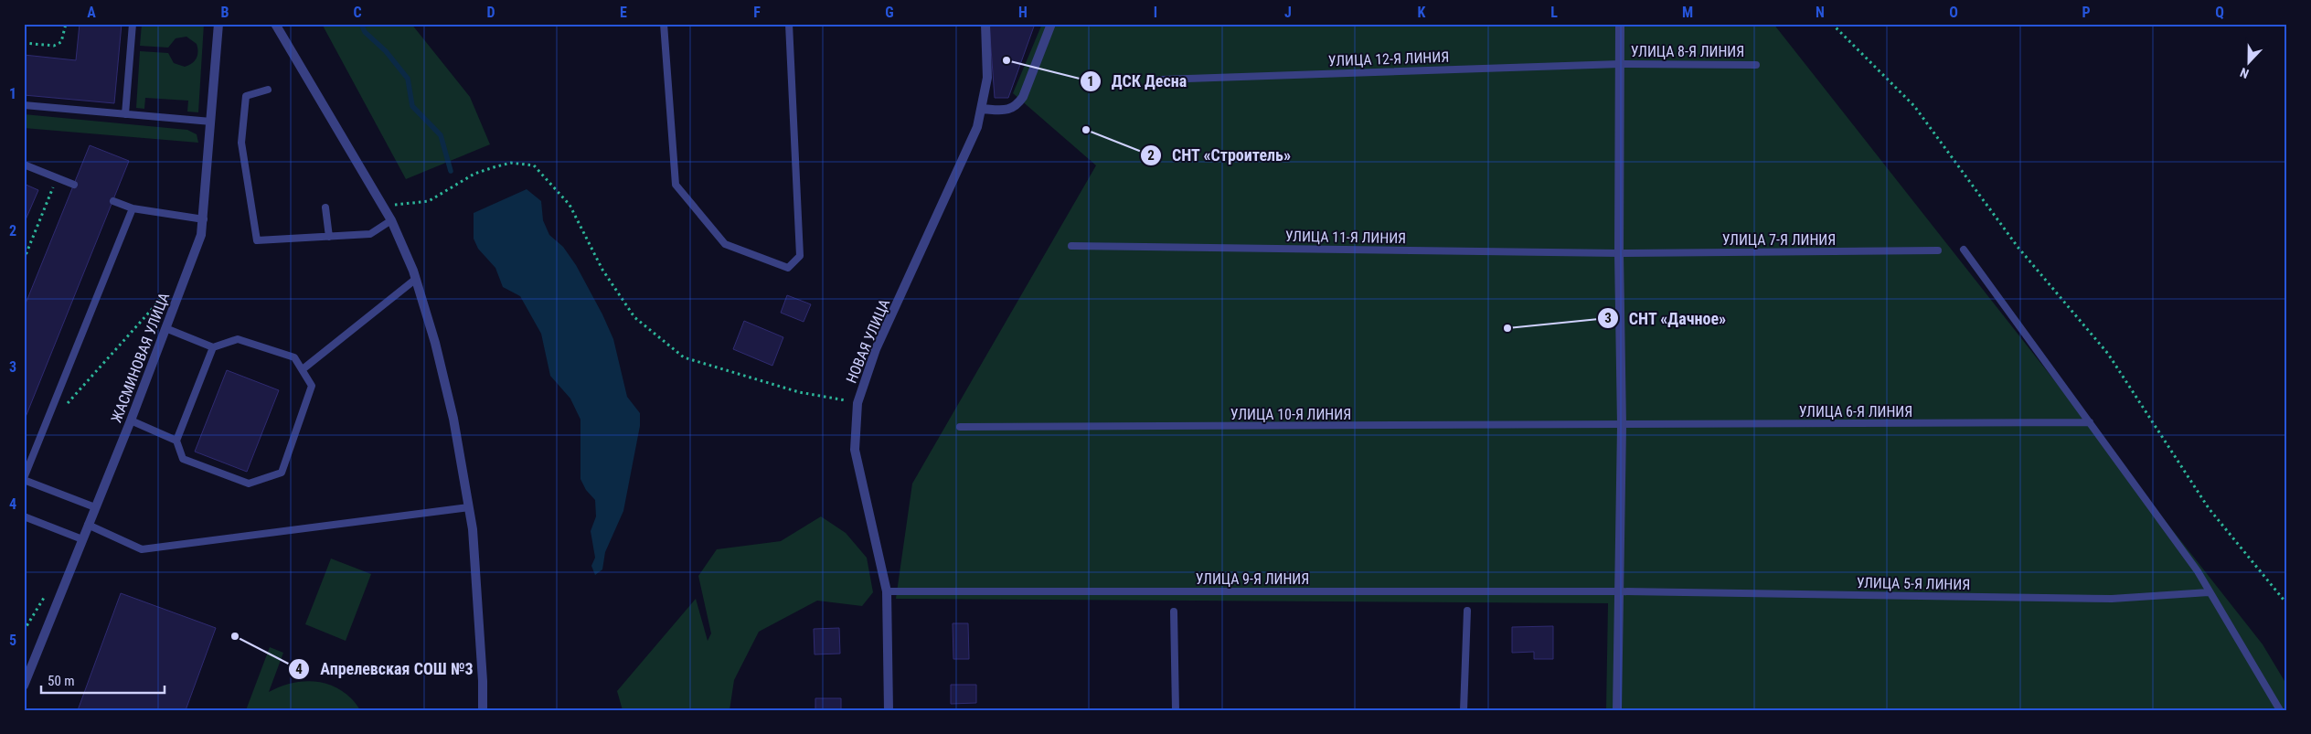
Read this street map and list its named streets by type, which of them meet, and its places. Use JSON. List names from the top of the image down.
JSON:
{
  "streets": {
    "street": ["НОВАЯ УЛИЦА", "ЖАСМИНОВАЯ УЛИЦА"],
    "lane": [
      "УЛИЦА 8-Я ЛИНИЯ",
      "УЛИЦА 12-Я ЛИНИЯ",
      "УЛИЦА 11-Я ЛИНИЯ",
      "УЛИЦА 7-Я ЛИНИЯ",
      "УЛИЦА 6-Я ЛИНИЯ",
      "УЛИЦА 10-Я ЛИНИЯ",
      "УЛИЦА 9-Я ЛИНИЯ",
      "УЛИЦА 5-Я ЛИНИЯ"
    ]
  },
  "crossings": [
    ["УЛИЦА 8-Я ЛИНИЯ", "УЛИЦА 12-Я ЛИНИЯ"],
    ["УЛИЦА 11-Я ЛИНИЯ", "УЛИЦА 7-Я ЛИНИЯ"],
    ["НОВАЯ УЛИЦА", "УЛИЦА 9-Я ЛИНИЯ"],
    ["УЛИЦА 6-Я ЛИНИЯ", "УЛИЦА 10-Я ЛИНИЯ"],
    ["УЛИЦА 9-Я ЛИНИЯ", "УЛИЦА 5-Я ЛИНИЯ"]
  ],
  "places": [
    "ДСК Десна",
    "СНТ «Строитель»",
    "СНТ «Дачное»",
    "Апрелевская СОШ №3"
  ],
  "scale_bar": "50 m",
  "north": "bottom",
  "grid": {
    "columns": [
      "A",
      "B",
      "C",
      "D",
      "E",
      "F",
      "G",
      "H",
      "I",
      "J",
      "K",
      "L",
      "M",
      "N",
      "O",
      "P",
      "Q"
    ],
    "rows": [
      "1",
      "2",
      "3",
      "4",
      "5"
    ]
  }
}
